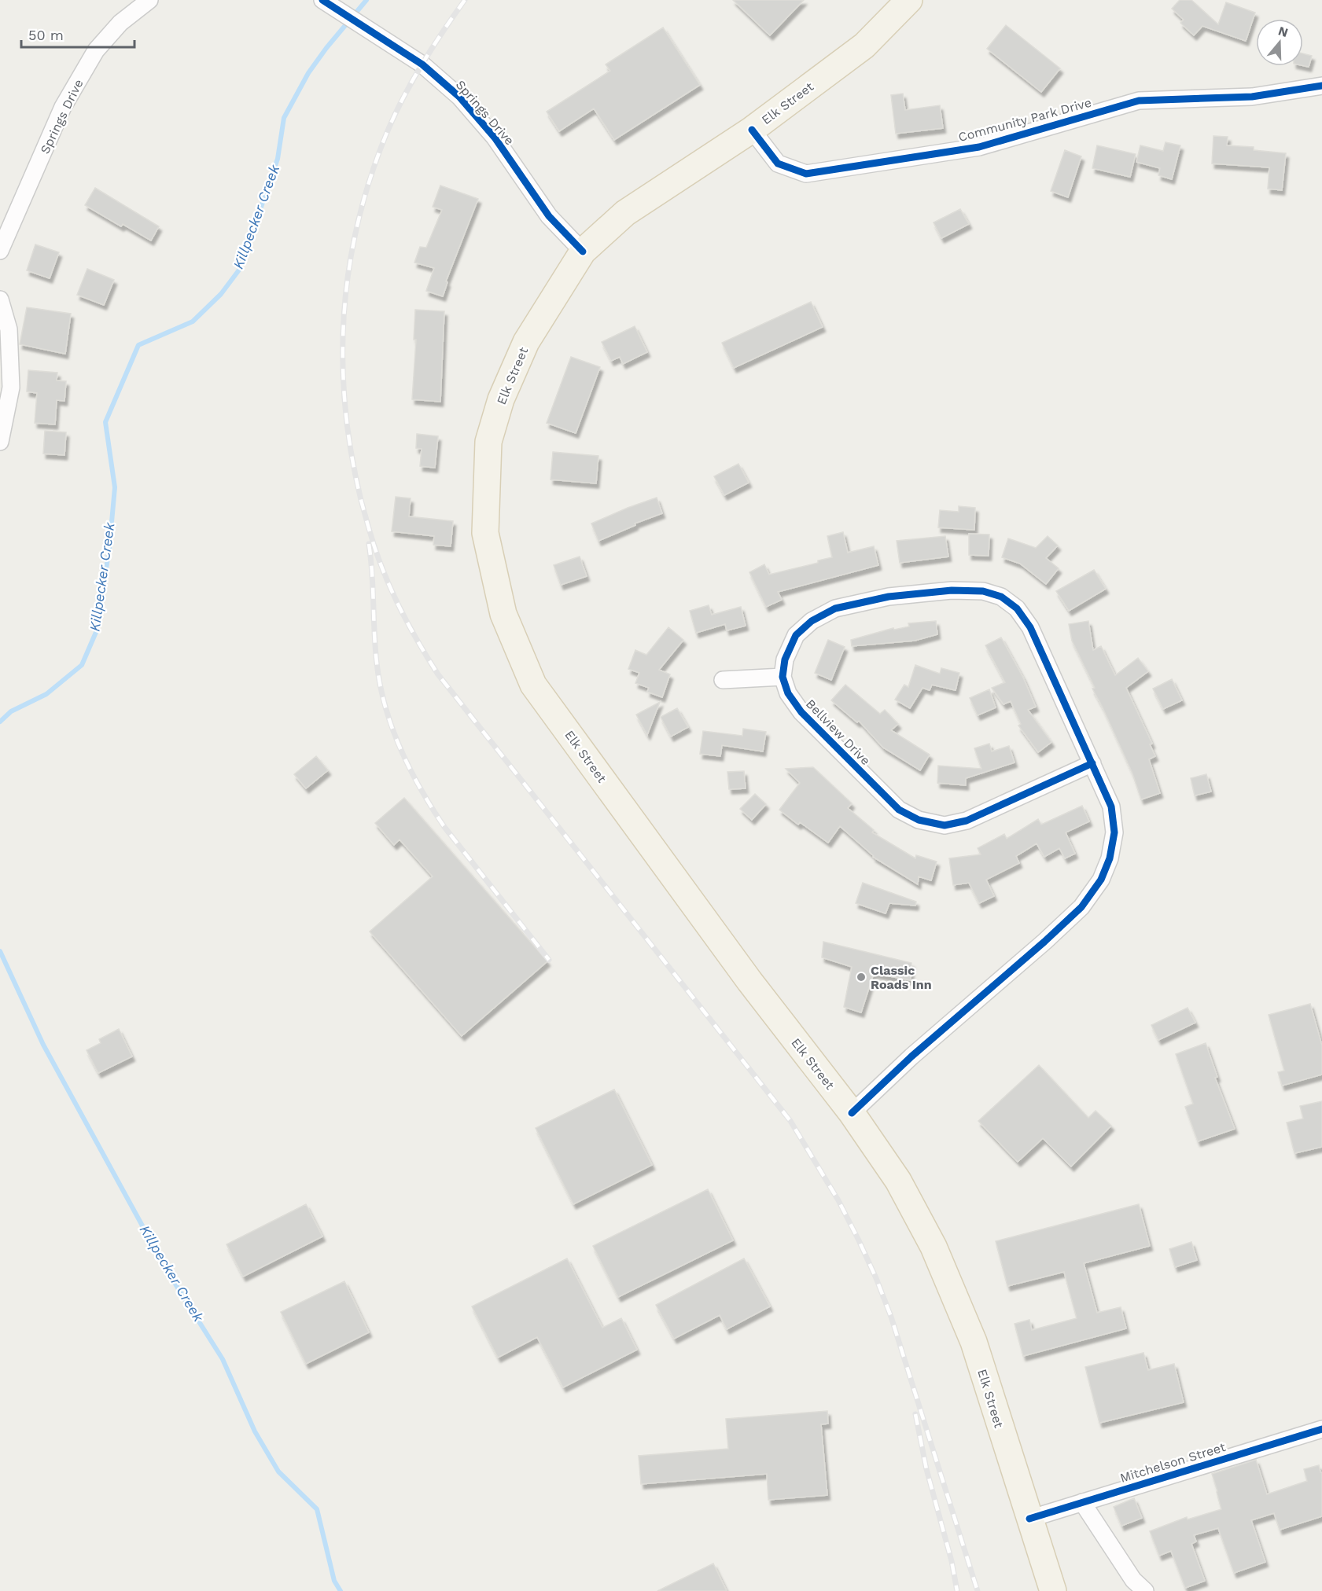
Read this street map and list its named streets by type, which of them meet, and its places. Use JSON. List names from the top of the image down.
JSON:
{
  "streets": {
    "main road": ["Elk Street"],
    "street": [
      "Springs Drive",
      "Community Park Drive",
      "Bellview Drive",
      "Mitchelson Street"
    ]
  },
  "crossings": [
    ["Elk Street", "Springs Drive"],
    ["Elk Street", "Community Park Drive"],
    ["Elk Street", "Mitchelson Street"]
  ],
  "water": ["Killpecker Creek"],
  "places": ["Classic Roads Inn"],
  "scale_bar": "50 m",
  "north": "top"
}
